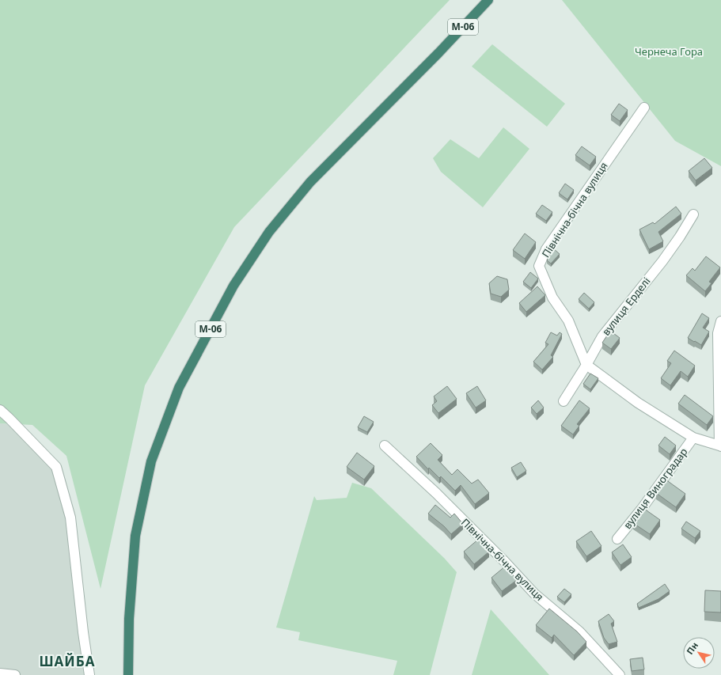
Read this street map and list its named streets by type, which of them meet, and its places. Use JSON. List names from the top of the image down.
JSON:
{
  "streets": {
    "highway": ["М-06"],
    "street": ["Північна-бічна вулиця", "вулиця Ерделі", "вулиця Виноградар"]
  },
  "crossings": [
    ["Північна-бічна вулиця", "вулиця Ерделі"]
  ],
  "districts": ["ШАЙБА"],
  "parks": ["Чернеча Гора"],
  "north": "top left"
}
